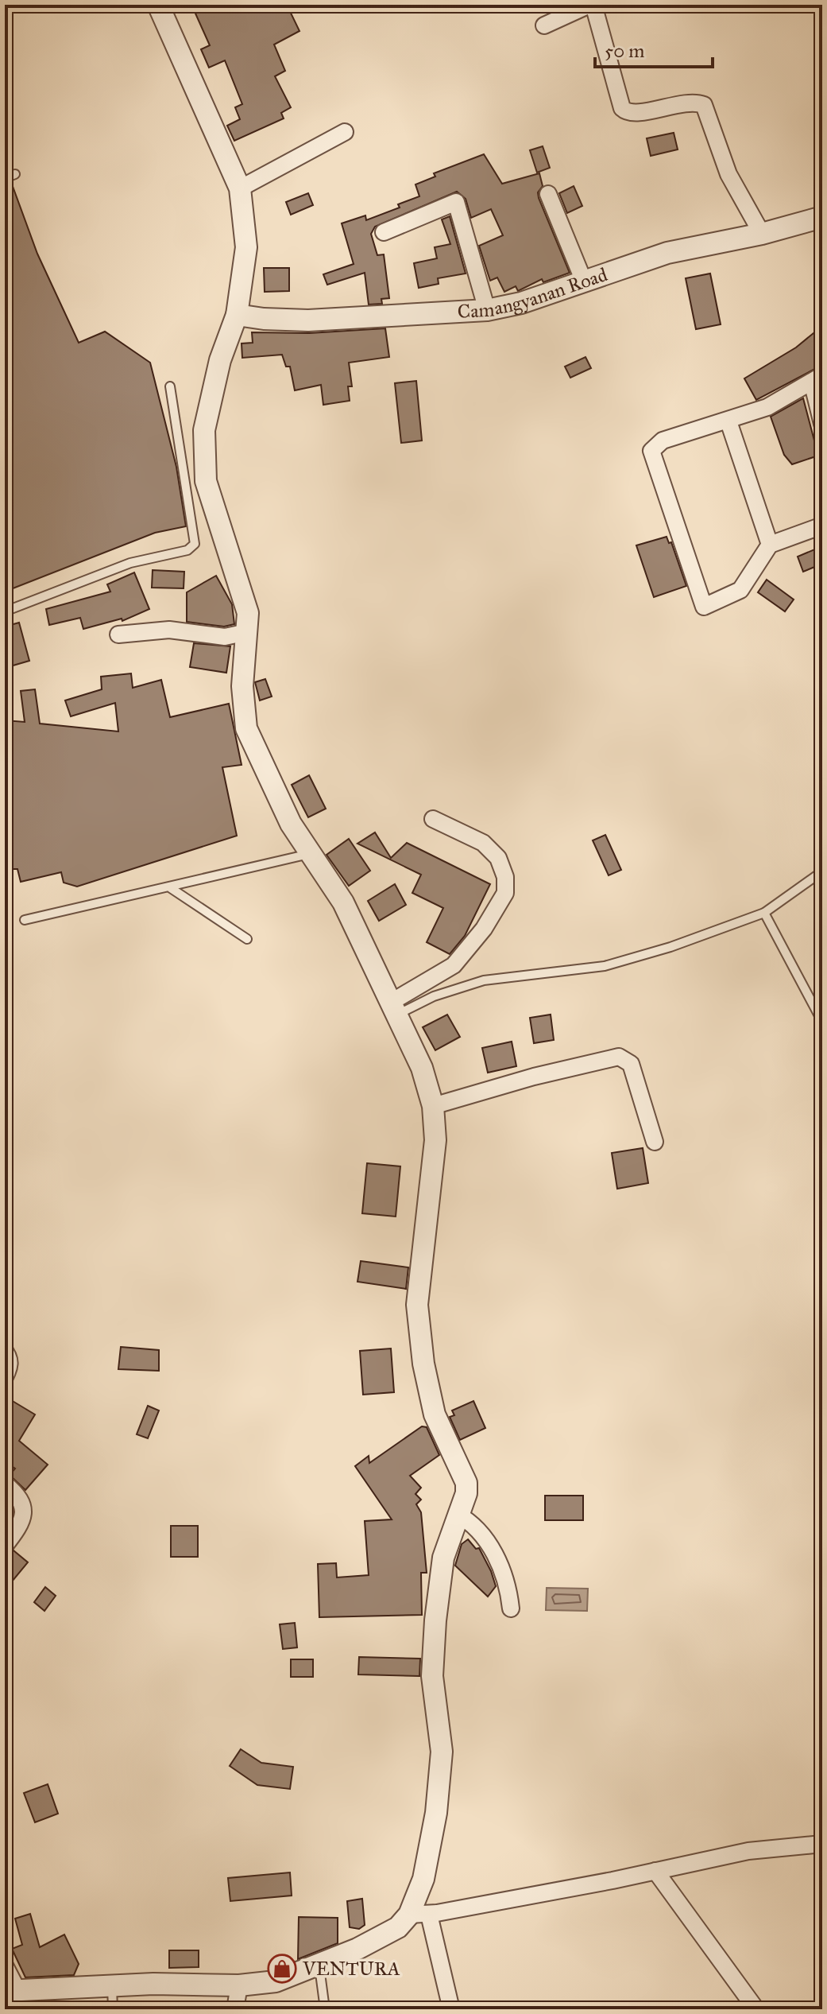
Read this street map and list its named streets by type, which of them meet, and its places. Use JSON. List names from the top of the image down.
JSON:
{
  "streets": {
    "street": ["Camangyanan Road"]
  },
  "places": {
    "shop": ["VENTURA"]
  },
  "scale_bar": "50 m"
}
